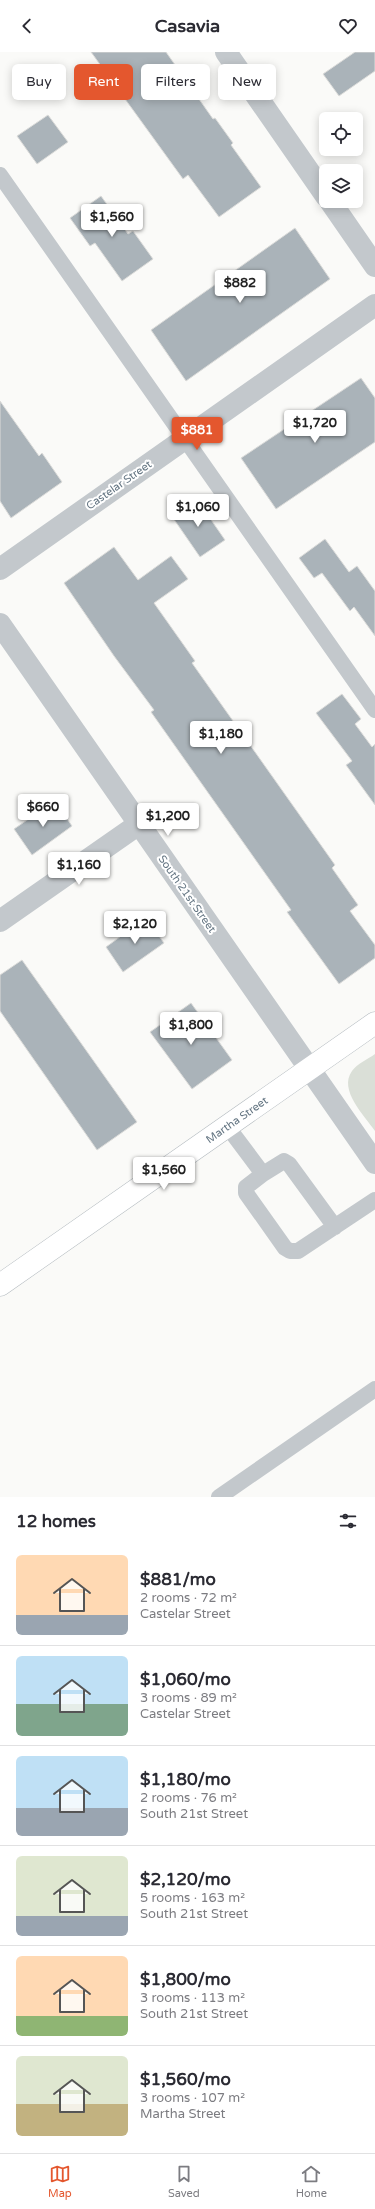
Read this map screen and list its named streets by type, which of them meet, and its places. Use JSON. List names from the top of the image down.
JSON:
{
  "streets": {
    "main road": ["Martha Street"],
    "street": ["Castelar Street", "South 21st Street"]
  },
  "crossings": [
    ["South 21st Street", "Martha Street"]
  ],
  "page": {
    "header": "Casavia",
    "chip": [
      "Buy",
      "Rent",
      "Filters",
      "New"
    ],
    "price": [
      "$1,560",
      "$882",
      "$1,720",
      "$881",
      "$1,060",
      "$1,180",
      "$660",
      "$1,200",
      "$1,160",
      "$2,120",
      "$1,800",
      "$1,560"
    ],
    "heading": "12 homes",
    "list": [
      {
        "name": "$881/mo",
        "note": "2 rooms · 72 m² · Castelar Street"
      },
      {
        "name": "$1,060/mo",
        "note": "3 rooms · 89 m² · Castelar Street"
      },
      {
        "name": "$1,180/mo",
        "note": "2 rooms · 76 m² · South 21st Street"
      },
      {
        "name": "$2,120/mo",
        "note": "5 rooms · 163 m² · South 21st Street"
      },
      {
        "name": "$1,800/mo",
        "note": "3 rooms · 113 m² · South 21st Street"
      },
      {
        "name": "$1,560/mo",
        "note": "3 rooms · 107 m² · Martha Street"
      }
    ],
    "tabs": ["Map", "Saved", "Home"]
  }
}
